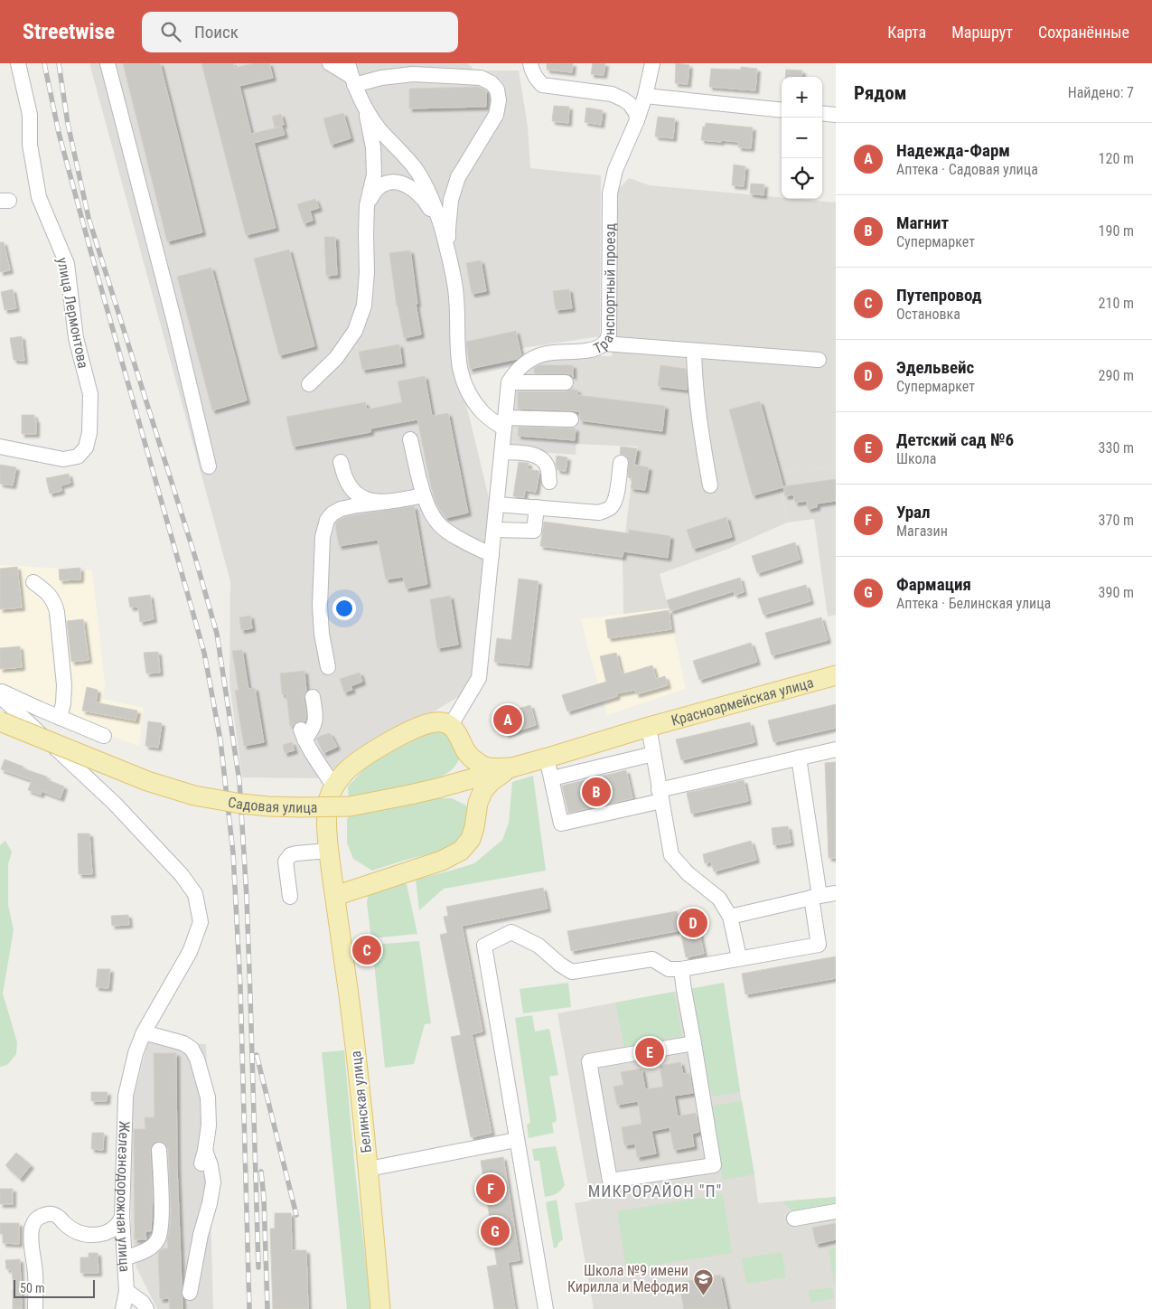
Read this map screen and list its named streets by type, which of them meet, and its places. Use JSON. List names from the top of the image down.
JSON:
{
  "streets": {
    "main road": ["Красноармейская улица", "Садовая улица", "Белинская улица"],
    "street": ["Транспортный проезд", "улица Лермонтова", "Железнодорожная улица"]
  },
  "crossings": [
    ["Красноармейская улица", "Садовая улица"]
  ],
  "districts": ["МИКРОРАЙОН \"П\""],
  "places": {
    "school or university": ["Школа №9 имени Кирилла и Мефодия"]
  },
  "scale_bar": "50 m",
  "page": {
    "header": "Streetwise",
    "search": "Поиск",
    "nav": ["Карта", "Маршрут", "Сохранённые"],
    "heading": ["Рядом", "Найдено: 7"],
    "map_buttons": ["+", "−"],
    "list": [
      {
        "mark": "A",
        "name": "Надежда-Фарм",
        "note": "Аптека · Садовая улица",
        "value": "120 m"
      },
      {
        "mark": "B",
        "name": "Магнит",
        "note": "Супермаркет",
        "value": "190 m"
      },
      {
        "mark": "C",
        "name": "Путепровод",
        "note": "Остановка",
        "value": "210 m"
      },
      {
        "mark": "D",
        "name": "Эдельвейс",
        "note": "Супермаркет",
        "value": "290 m"
      },
      {
        "mark": "E",
        "name": "Детский сад №6",
        "note": "Школа",
        "value": "330 m"
      },
      {
        "mark": "F",
        "name": "Урал",
        "note": "Магазин",
        "value": "370 m"
      },
      {
        "mark": "G",
        "name": "Фармация",
        "note": "Аптека · Белинская улица",
        "value": "390 m"
      }
    ],
    "pins": [
      "A",
      "B",
      "D",
      "C",
      "E",
      "F",
      "G"
    ],
    "scale": "50 m"
  }
}
